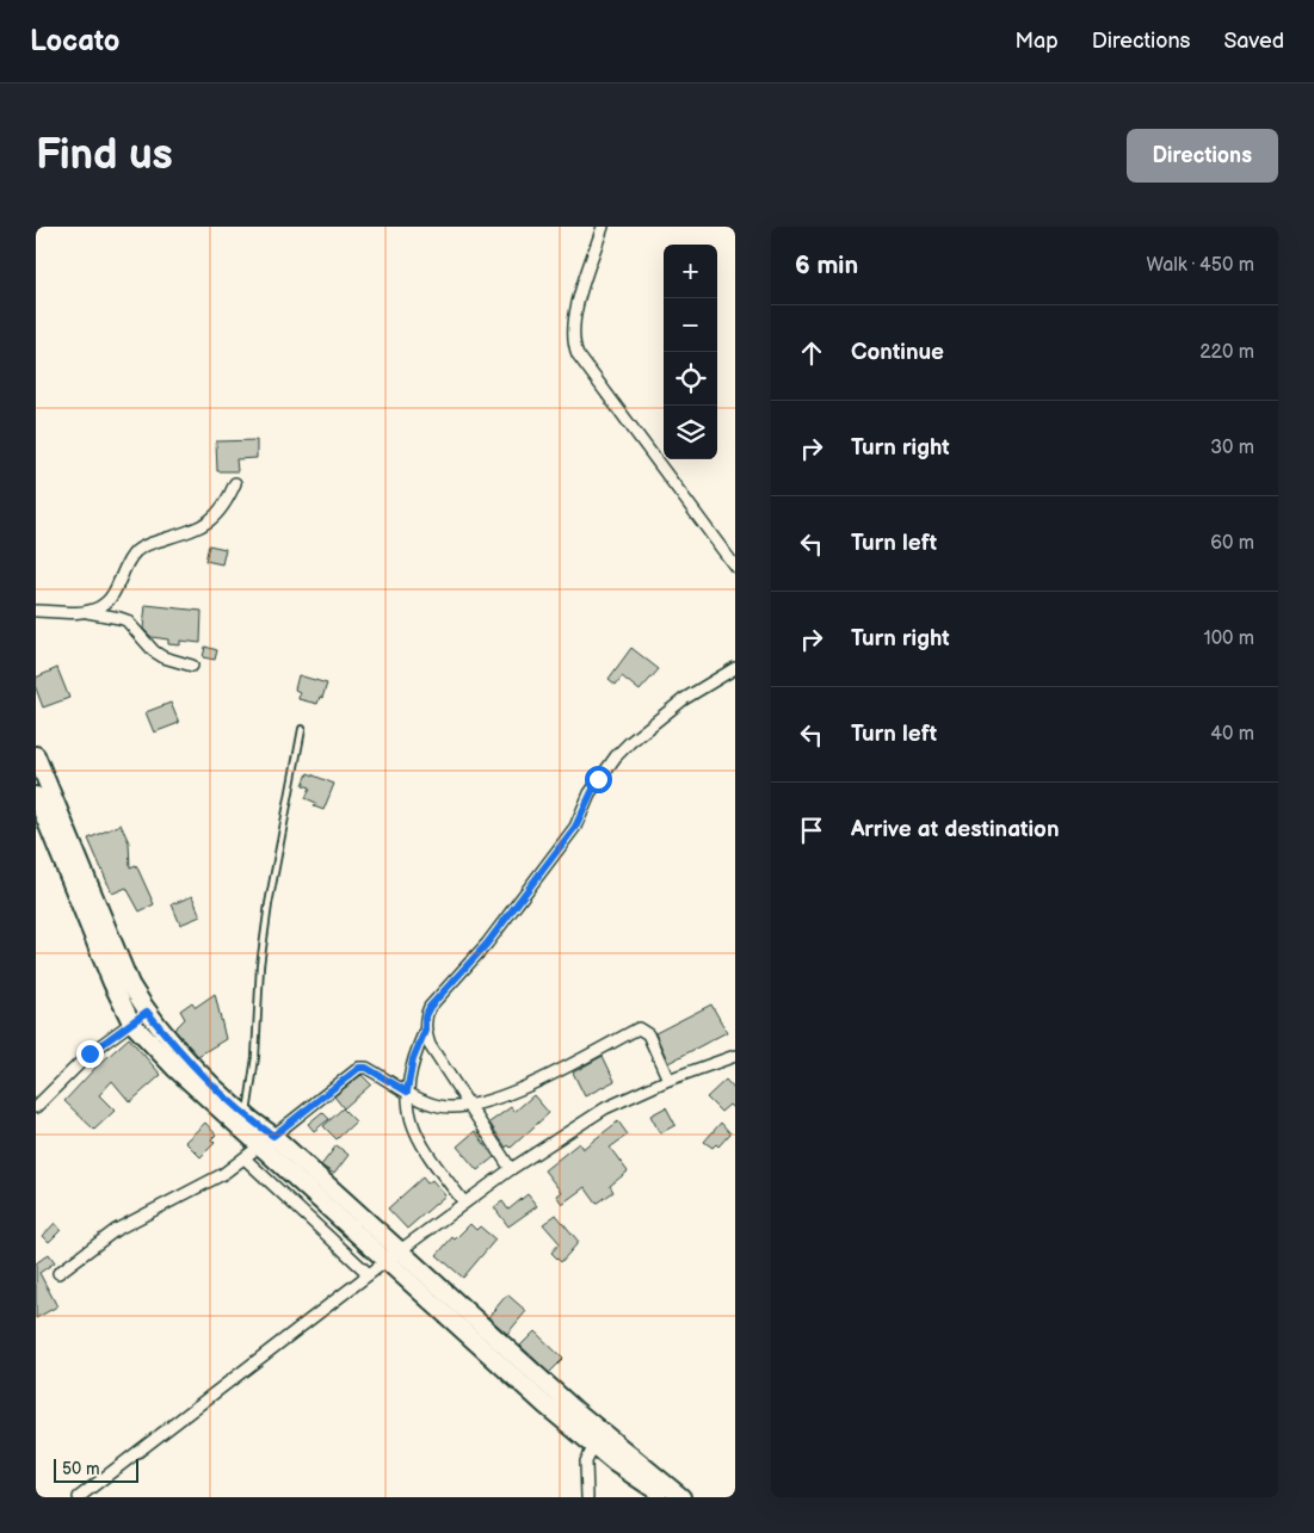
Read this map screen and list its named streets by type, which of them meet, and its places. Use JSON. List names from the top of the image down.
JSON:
{
  "scale_bar": "50 m",
  "page": {
    "header": "Locato",
    "nav": ["Map", "Directions", "Saved"],
    "buttons": "Directions",
    "title": "Find us",
    "heading": ["6 min", "Walk · 450 m"],
    "map_buttons": ["+", "−"],
    "list": [
      ["Continue", "220 m"],
      ["Turn right", "30 m"],
      ["Turn left", "60 m"],
      ["Turn right", "100 m"],
      ["Turn left", "40 m"],
      "Arrive at destination"
    ],
    "scale": "50 m"
  }
}
